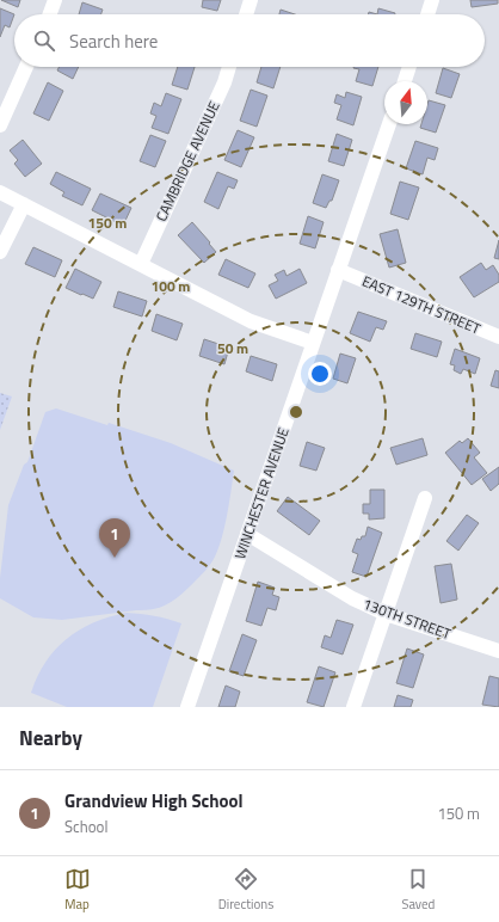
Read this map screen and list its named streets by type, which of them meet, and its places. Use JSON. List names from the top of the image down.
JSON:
{
  "streets": {
    "street": [
      "CAMBRIDGE AVENUE",
      "EAST 129TH STREET",
      "WINCHESTER AVENUE",
      "130TH STREET"
    ]
  },
  "crossings": [
    ["EAST 129TH STREET", "WINCHESTER AVENUE"],
    ["WINCHESTER AVENUE", "130TH STREET"]
  ],
  "north": "top",
  "page": {
    "search": "Search here",
    "pins": "1",
    "heading": "Nearby",
    "list": [
      {
        "mark": "1",
        "name": "Grandview High School",
        "note": "School",
        "value": "150 m"
      }
    ],
    "nav": ["Map", "Directions", "Saved"]
  },
  "rings": ["150 m", "100 m", "50 m"]
}
